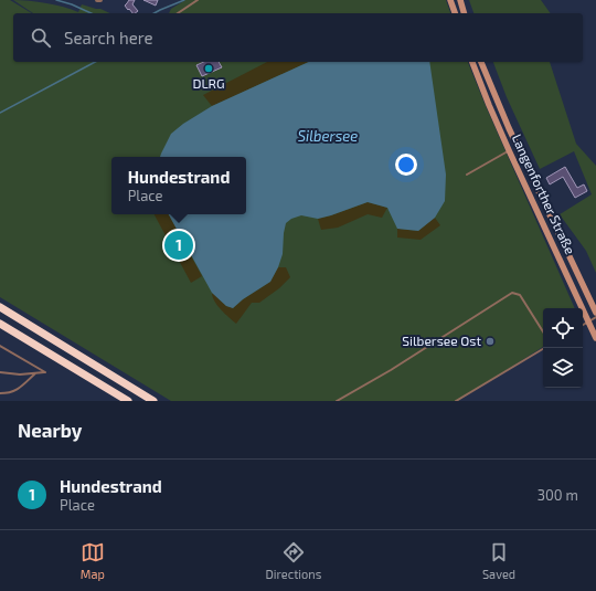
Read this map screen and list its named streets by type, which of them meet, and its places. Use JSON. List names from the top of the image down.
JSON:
{
  "streets": {
    "main road": ["Langenforther Straße"]
  },
  "water": ["Silbersee"],
  "places": ["DLRG", "Silbersee Ost"],
  "page": {
    "search": "Search here",
    "popup": ["Hundestrand", "Place"],
    "pins": "1",
    "heading": "Nearby",
    "list": [
      {
        "mark": "1",
        "name": "Hundestrand",
        "note": "Place",
        "value": "300 m"
      }
    ],
    "nav": ["Map", "Directions", "Saved"]
  }
}
